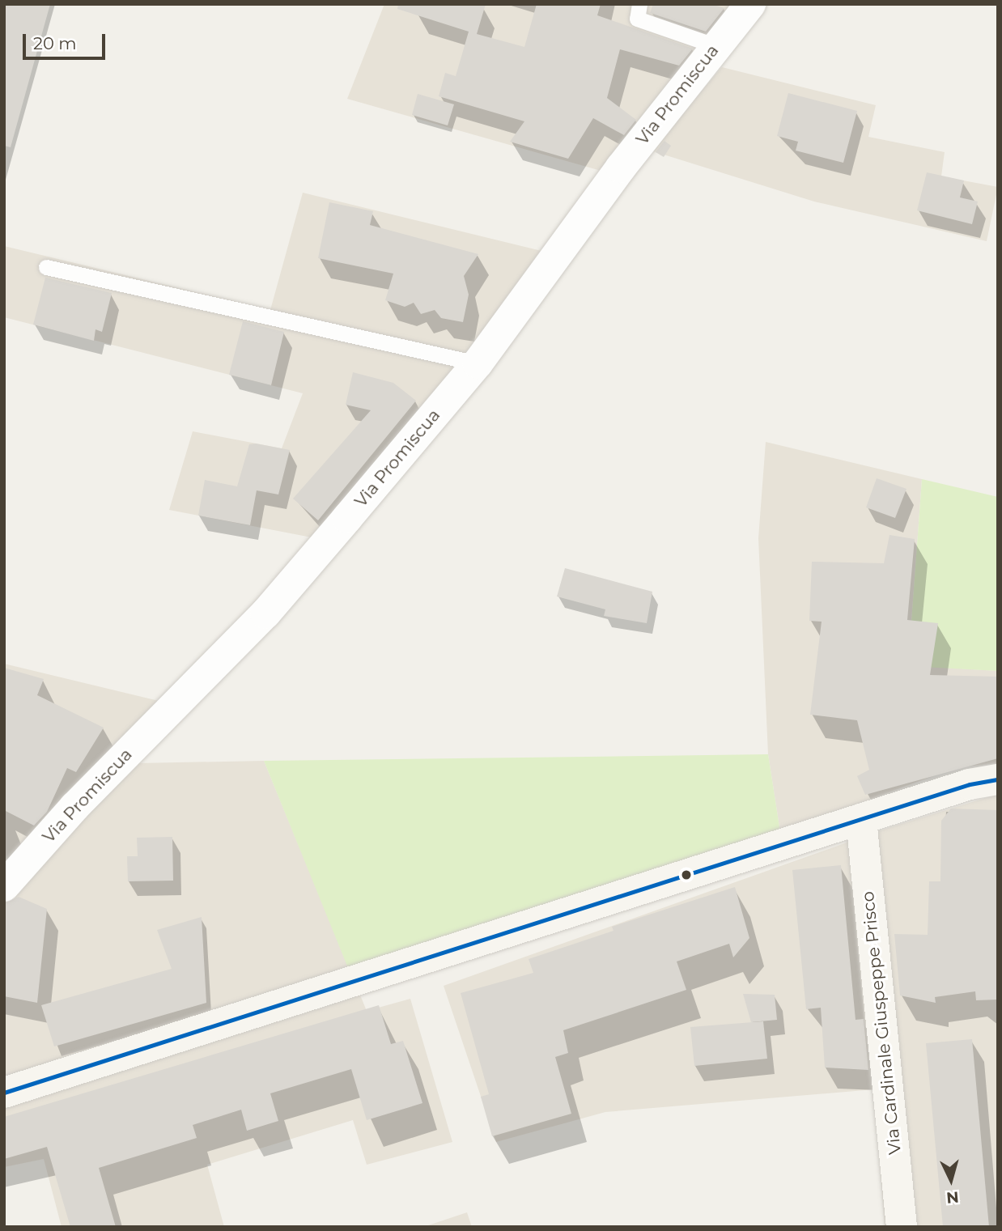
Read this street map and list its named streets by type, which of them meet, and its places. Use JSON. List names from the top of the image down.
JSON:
{
  "streets": {
    "street": ["Via Promiscua", "Via Cardinale Giuspeppe Prisco"]
  },
  "scale_bar": "20 m",
  "north": "bottom"
}
